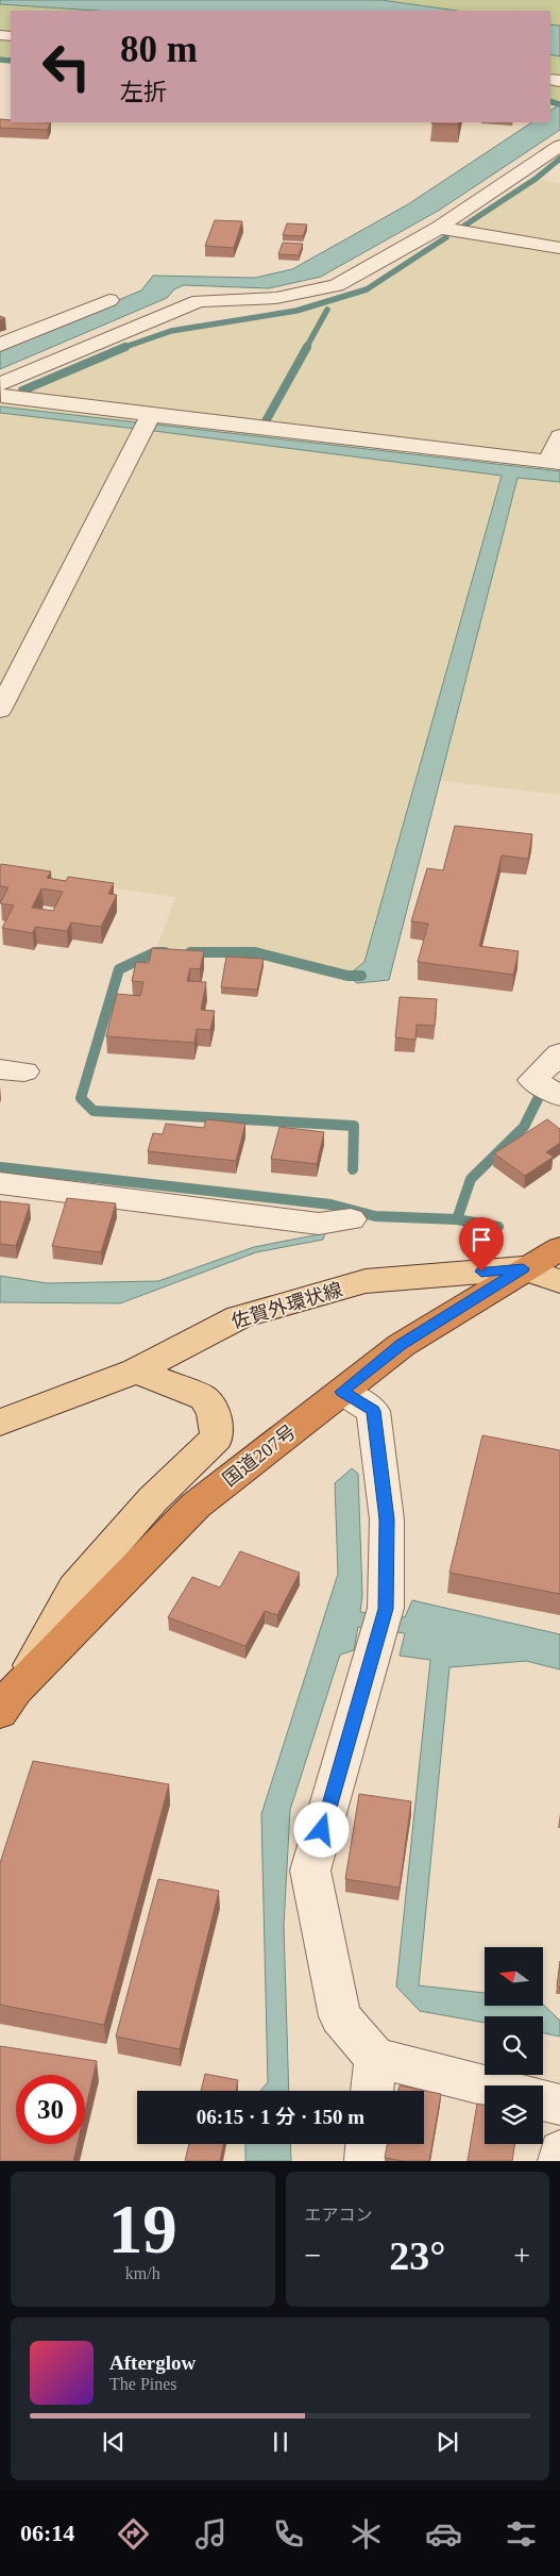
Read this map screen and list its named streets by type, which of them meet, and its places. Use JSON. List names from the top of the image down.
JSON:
{
  "streets": {
    "highway": ["国道207号"],
    "main road": ["佐賀外環状線"]
  },
  "crossings": [
    ["佐賀外環状線", "国道207号"]
  ],
  "north": "left",
  "page": {
    "turn": ["80 m", "左折"],
    "limit": "30",
    "trip": "06:15 · 1 分 · 150 m",
    "tile": [
      ["19", "km/h"],
      "エアコン"
    ],
    "heat": ["−", "23°", "+"],
    "song": ["Afterglow", "The Pines"],
    "tabs": "06:14"
  }
}
